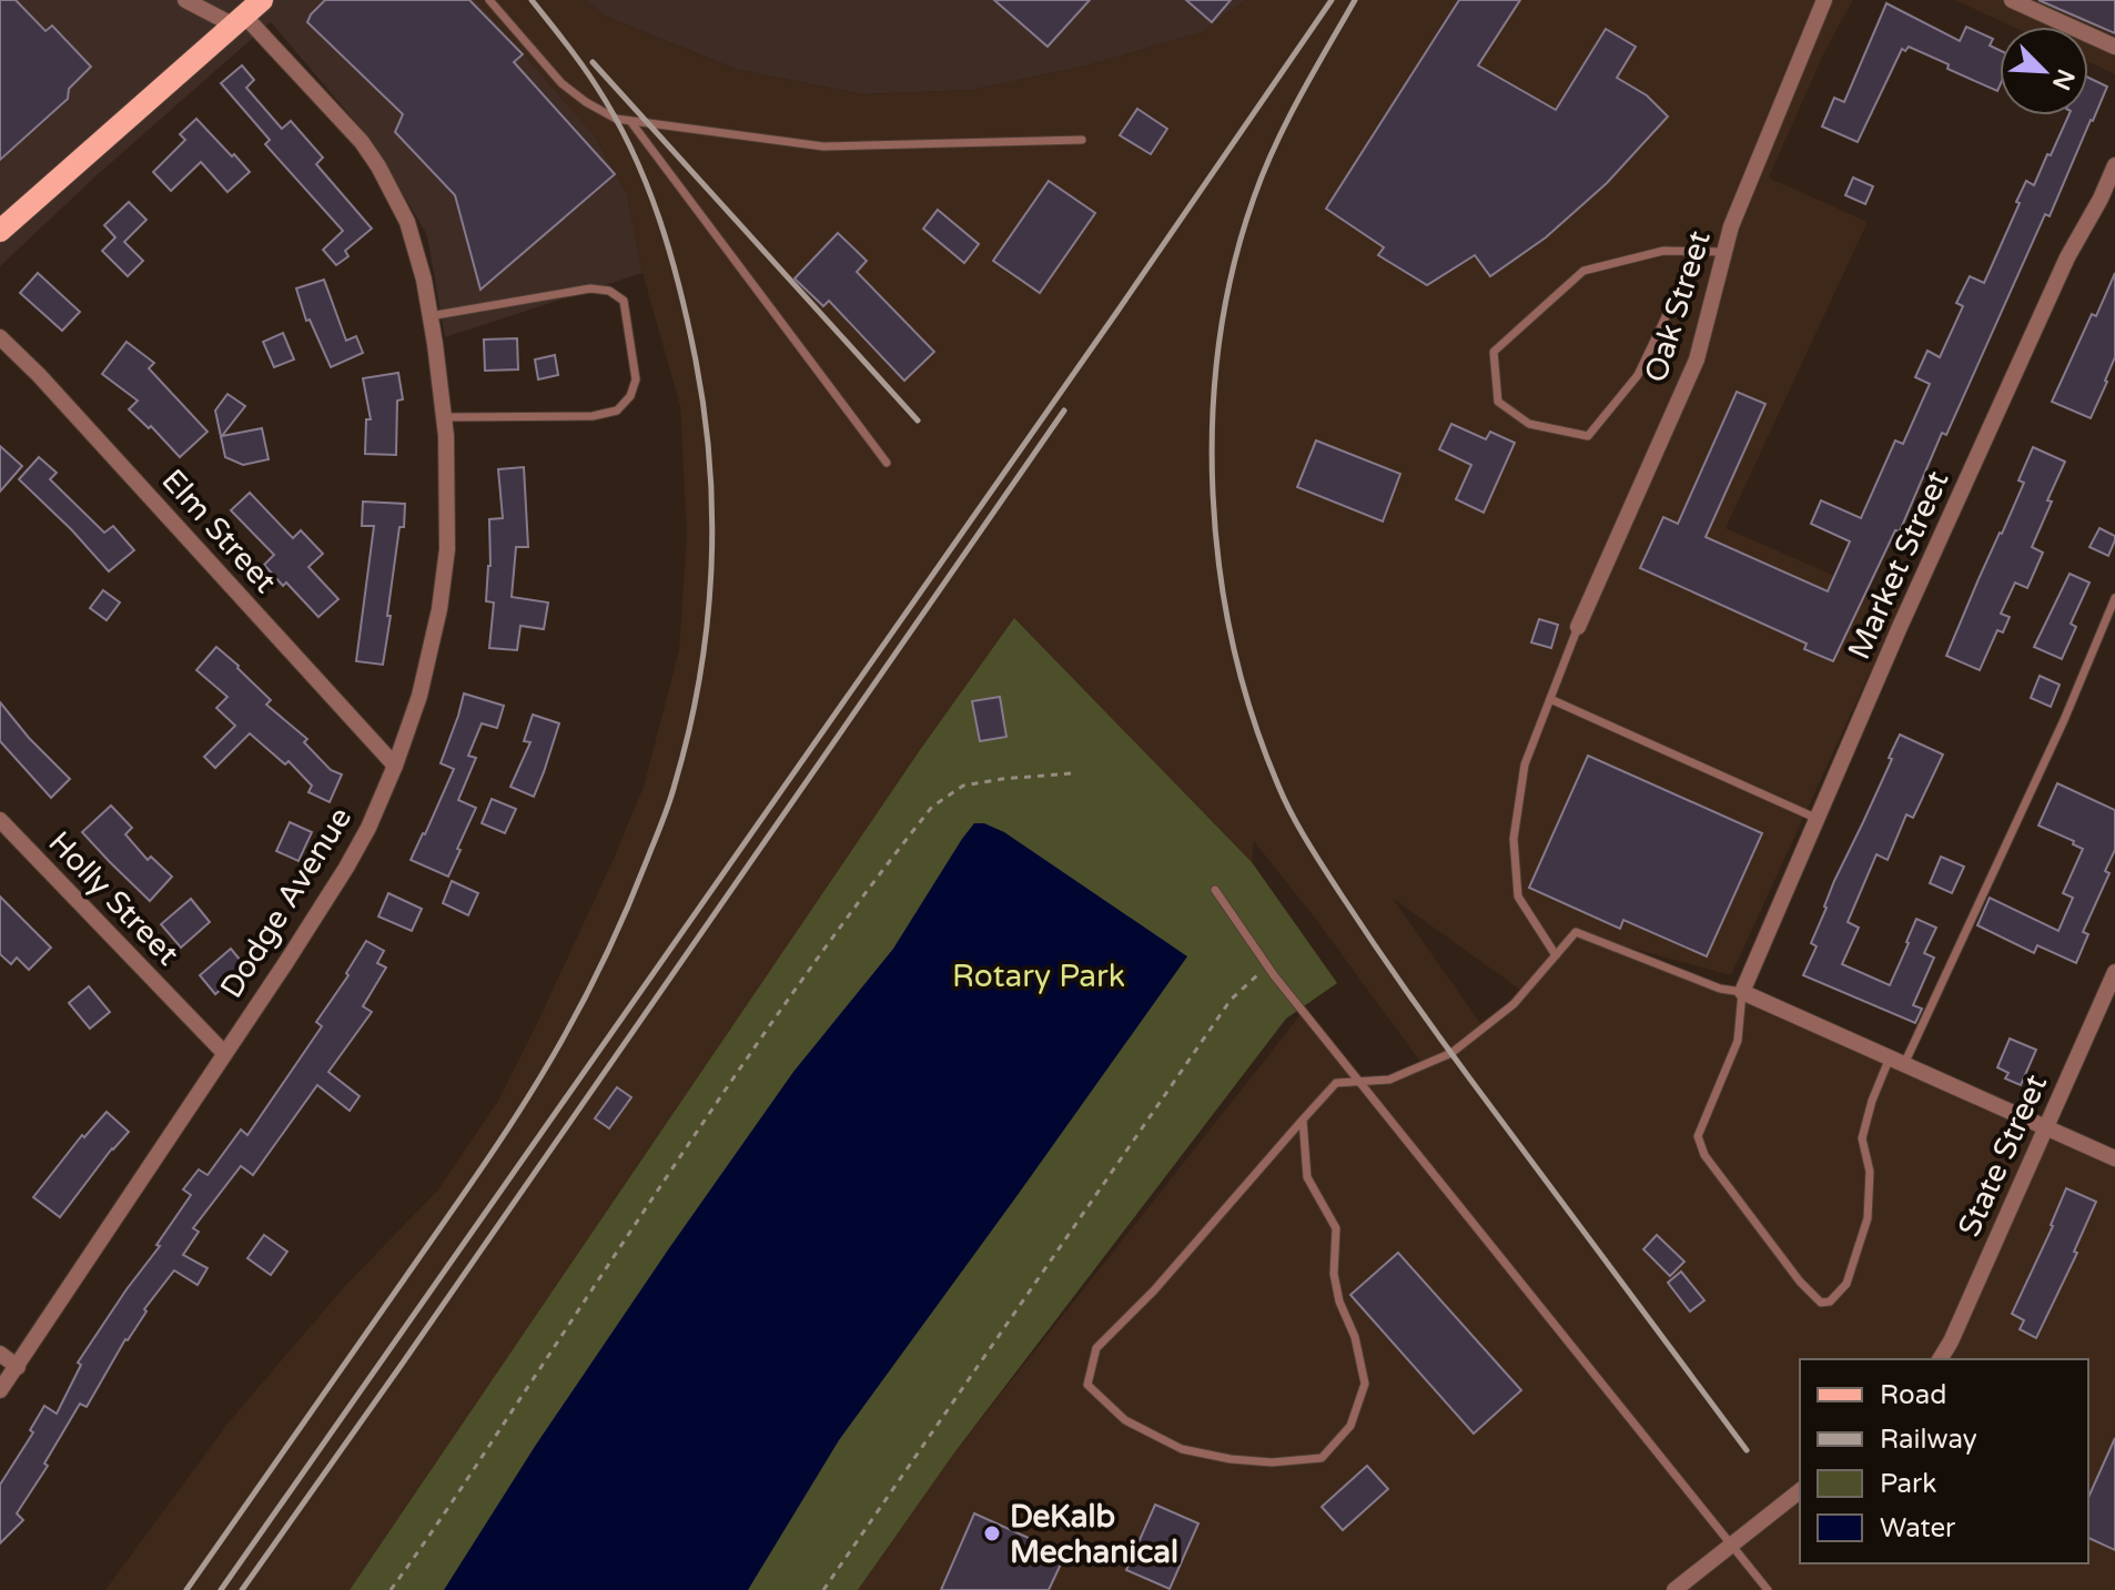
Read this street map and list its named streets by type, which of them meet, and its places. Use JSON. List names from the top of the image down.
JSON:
{
  "streets": {
    "street": [
      "Oak Street",
      "Elm Street",
      "Market Street",
      "Holly Street",
      "Dodge Avenue",
      "State Street"
    ]
  },
  "crossings": [
    ["Elm Street", "Dodge Avenue"],
    ["Holly Street", "Dodge Avenue"]
  ],
  "parks": ["Rotary Park"],
  "places": ["DeKalb Mechanical"],
  "legend": [
    "Road",
    "Railway",
    "Park",
    "Water"
  ],
  "north": "bottom right"
}
